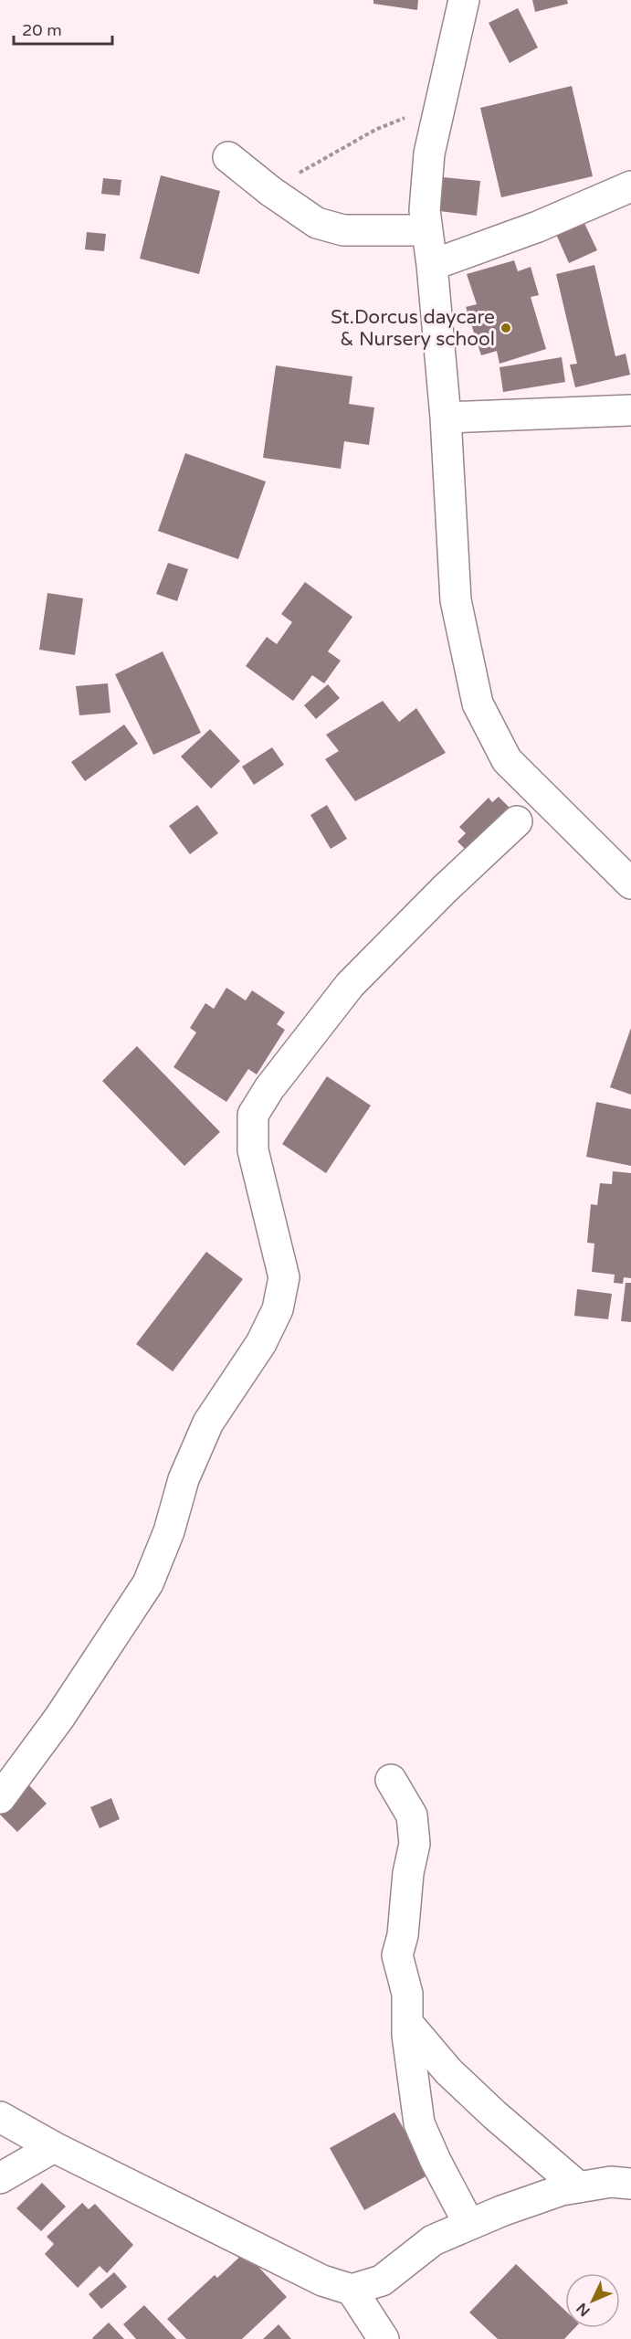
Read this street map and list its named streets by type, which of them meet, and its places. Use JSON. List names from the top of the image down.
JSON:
{
  "places": ["St.Dorcus daycare & Nursery school"],
  "scale_bar": "20 m",
  "north": "bottom left"
}
